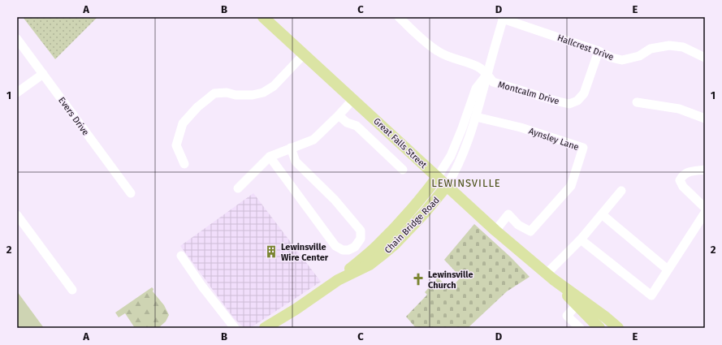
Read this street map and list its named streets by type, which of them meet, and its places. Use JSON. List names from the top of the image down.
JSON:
{
  "streets": {
    "main road": ["Great Falls Street", "Chain Bridge Road"],
    "street": [
      "Hallcrest Drive",
      "Montcalm Drive",
      "Evers Drive",
      "Aynsley Lane"
    ]
  },
  "crossings": [
    ["Hallcrest Drive", "Montcalm Drive"],
    ["Hallcrest Drive", "Chain Bridge Road"],
    ["Montcalm Drive", "Chain Bridge Road"],
    ["Aynsley Lane", "Great Falls Street"],
    ["Aynsley Lane", "Chain Bridge Road"],
    ["Great Falls Street", "Chain Bridge Road"]
  ],
  "districts": ["LEWINSVILLE"],
  "places": {
    "building": ["Lewinsville Wire Center"],
    "church": ["Lewinsville Church"]
  },
  "grid": {
    "columns": [
      "A",
      "B",
      "C",
      "D",
      "E"
    ],
    "rows": ["1", "2"]
  }
}
